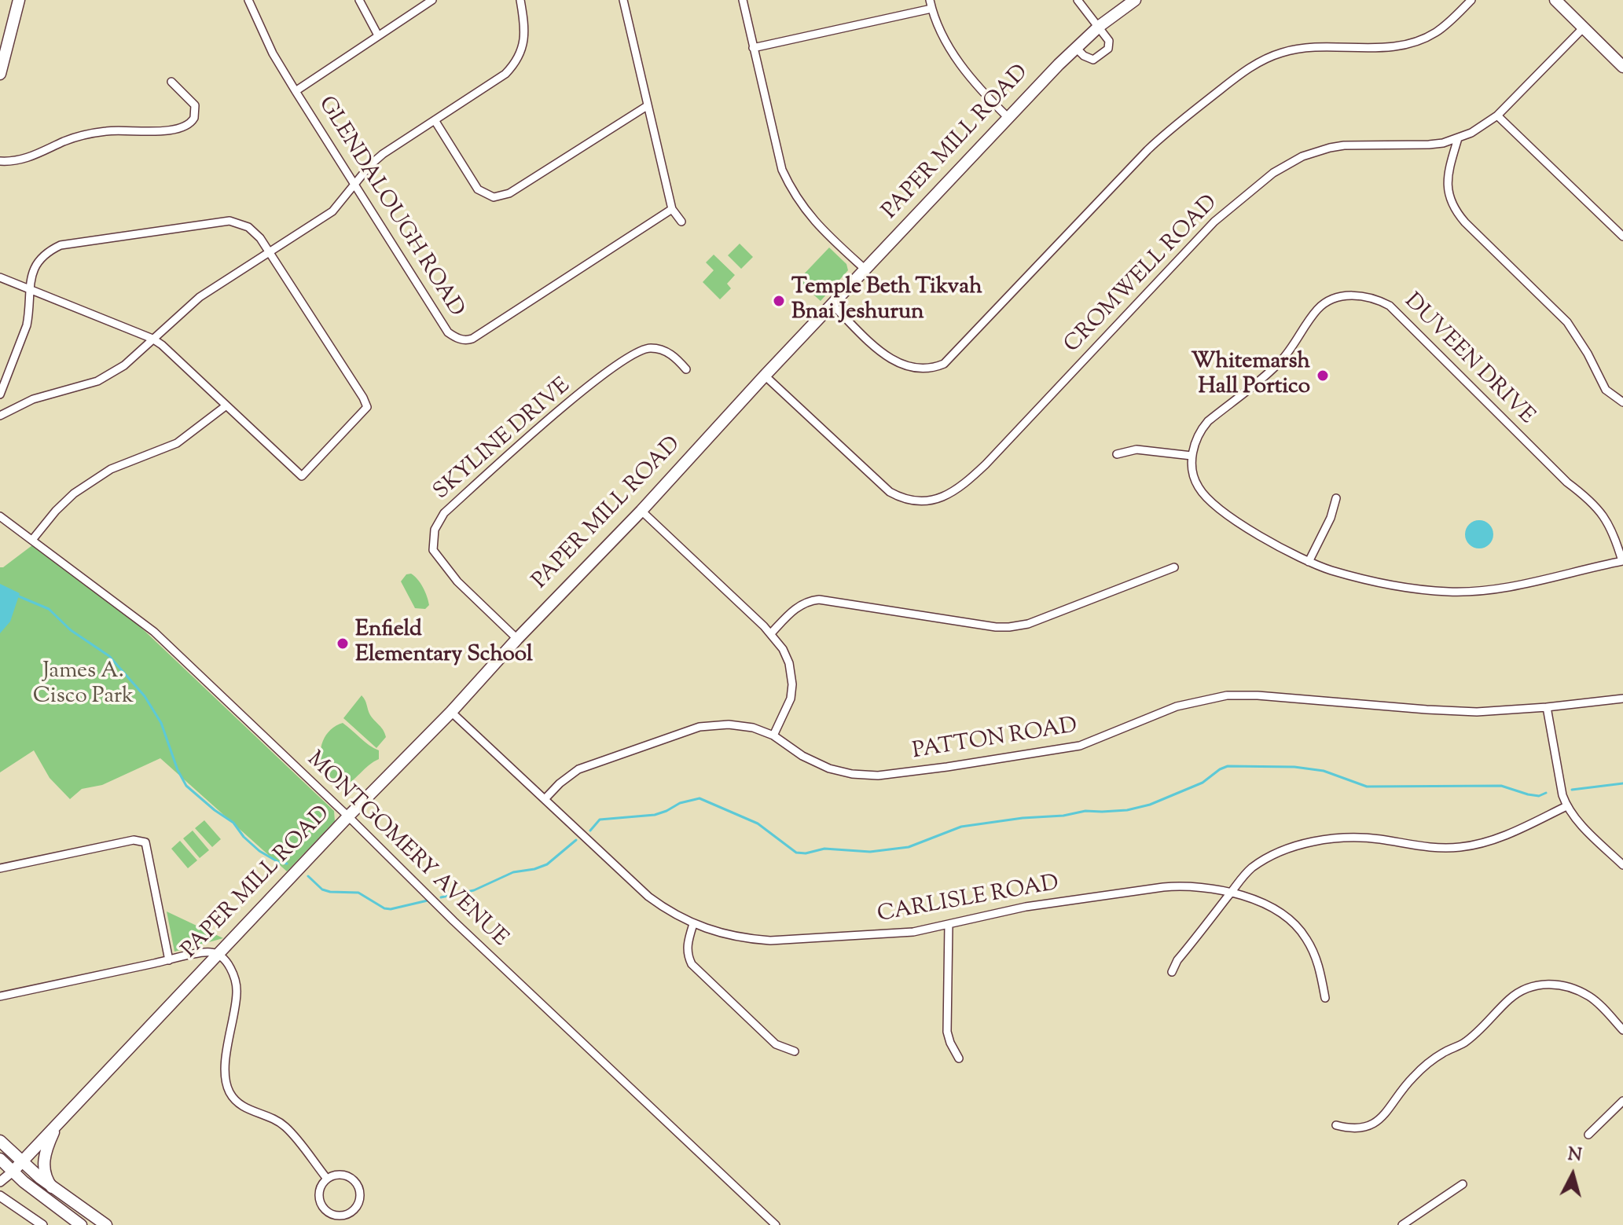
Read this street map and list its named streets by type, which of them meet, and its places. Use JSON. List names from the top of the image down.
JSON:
{
  "streets": {
    "main road": ["PAPER MILL ROAD"],
    "street": [
      "GLENDALOUGH ROAD",
      "CROMWELL ROAD",
      "DUVEEN DRIVE",
      "SKYLINE DRIVE",
      "PATTON ROAD",
      "MONTGOMERY AVENUE",
      "CARLISLE ROAD"
    ]
  },
  "crossings": [
    ["PAPER MILL ROAD", "CROMWELL ROAD"],
    ["PAPER MILL ROAD", "SKYLINE DRIVE"],
    ["PAPER MILL ROAD", "MONTGOMERY AVENUE"],
    ["PAPER MILL ROAD", "CARLISLE ROAD"],
    ["PATTON ROAD", "CARLISLE ROAD"]
  ],
  "parks": ["James A. Cisco Park"],
  "places": ["Temple Beth Tikvah Bnai Jeshurun", "Whitemarsh Hall Portico", "Enfield Elementary School"],
  "north": "top"
}
